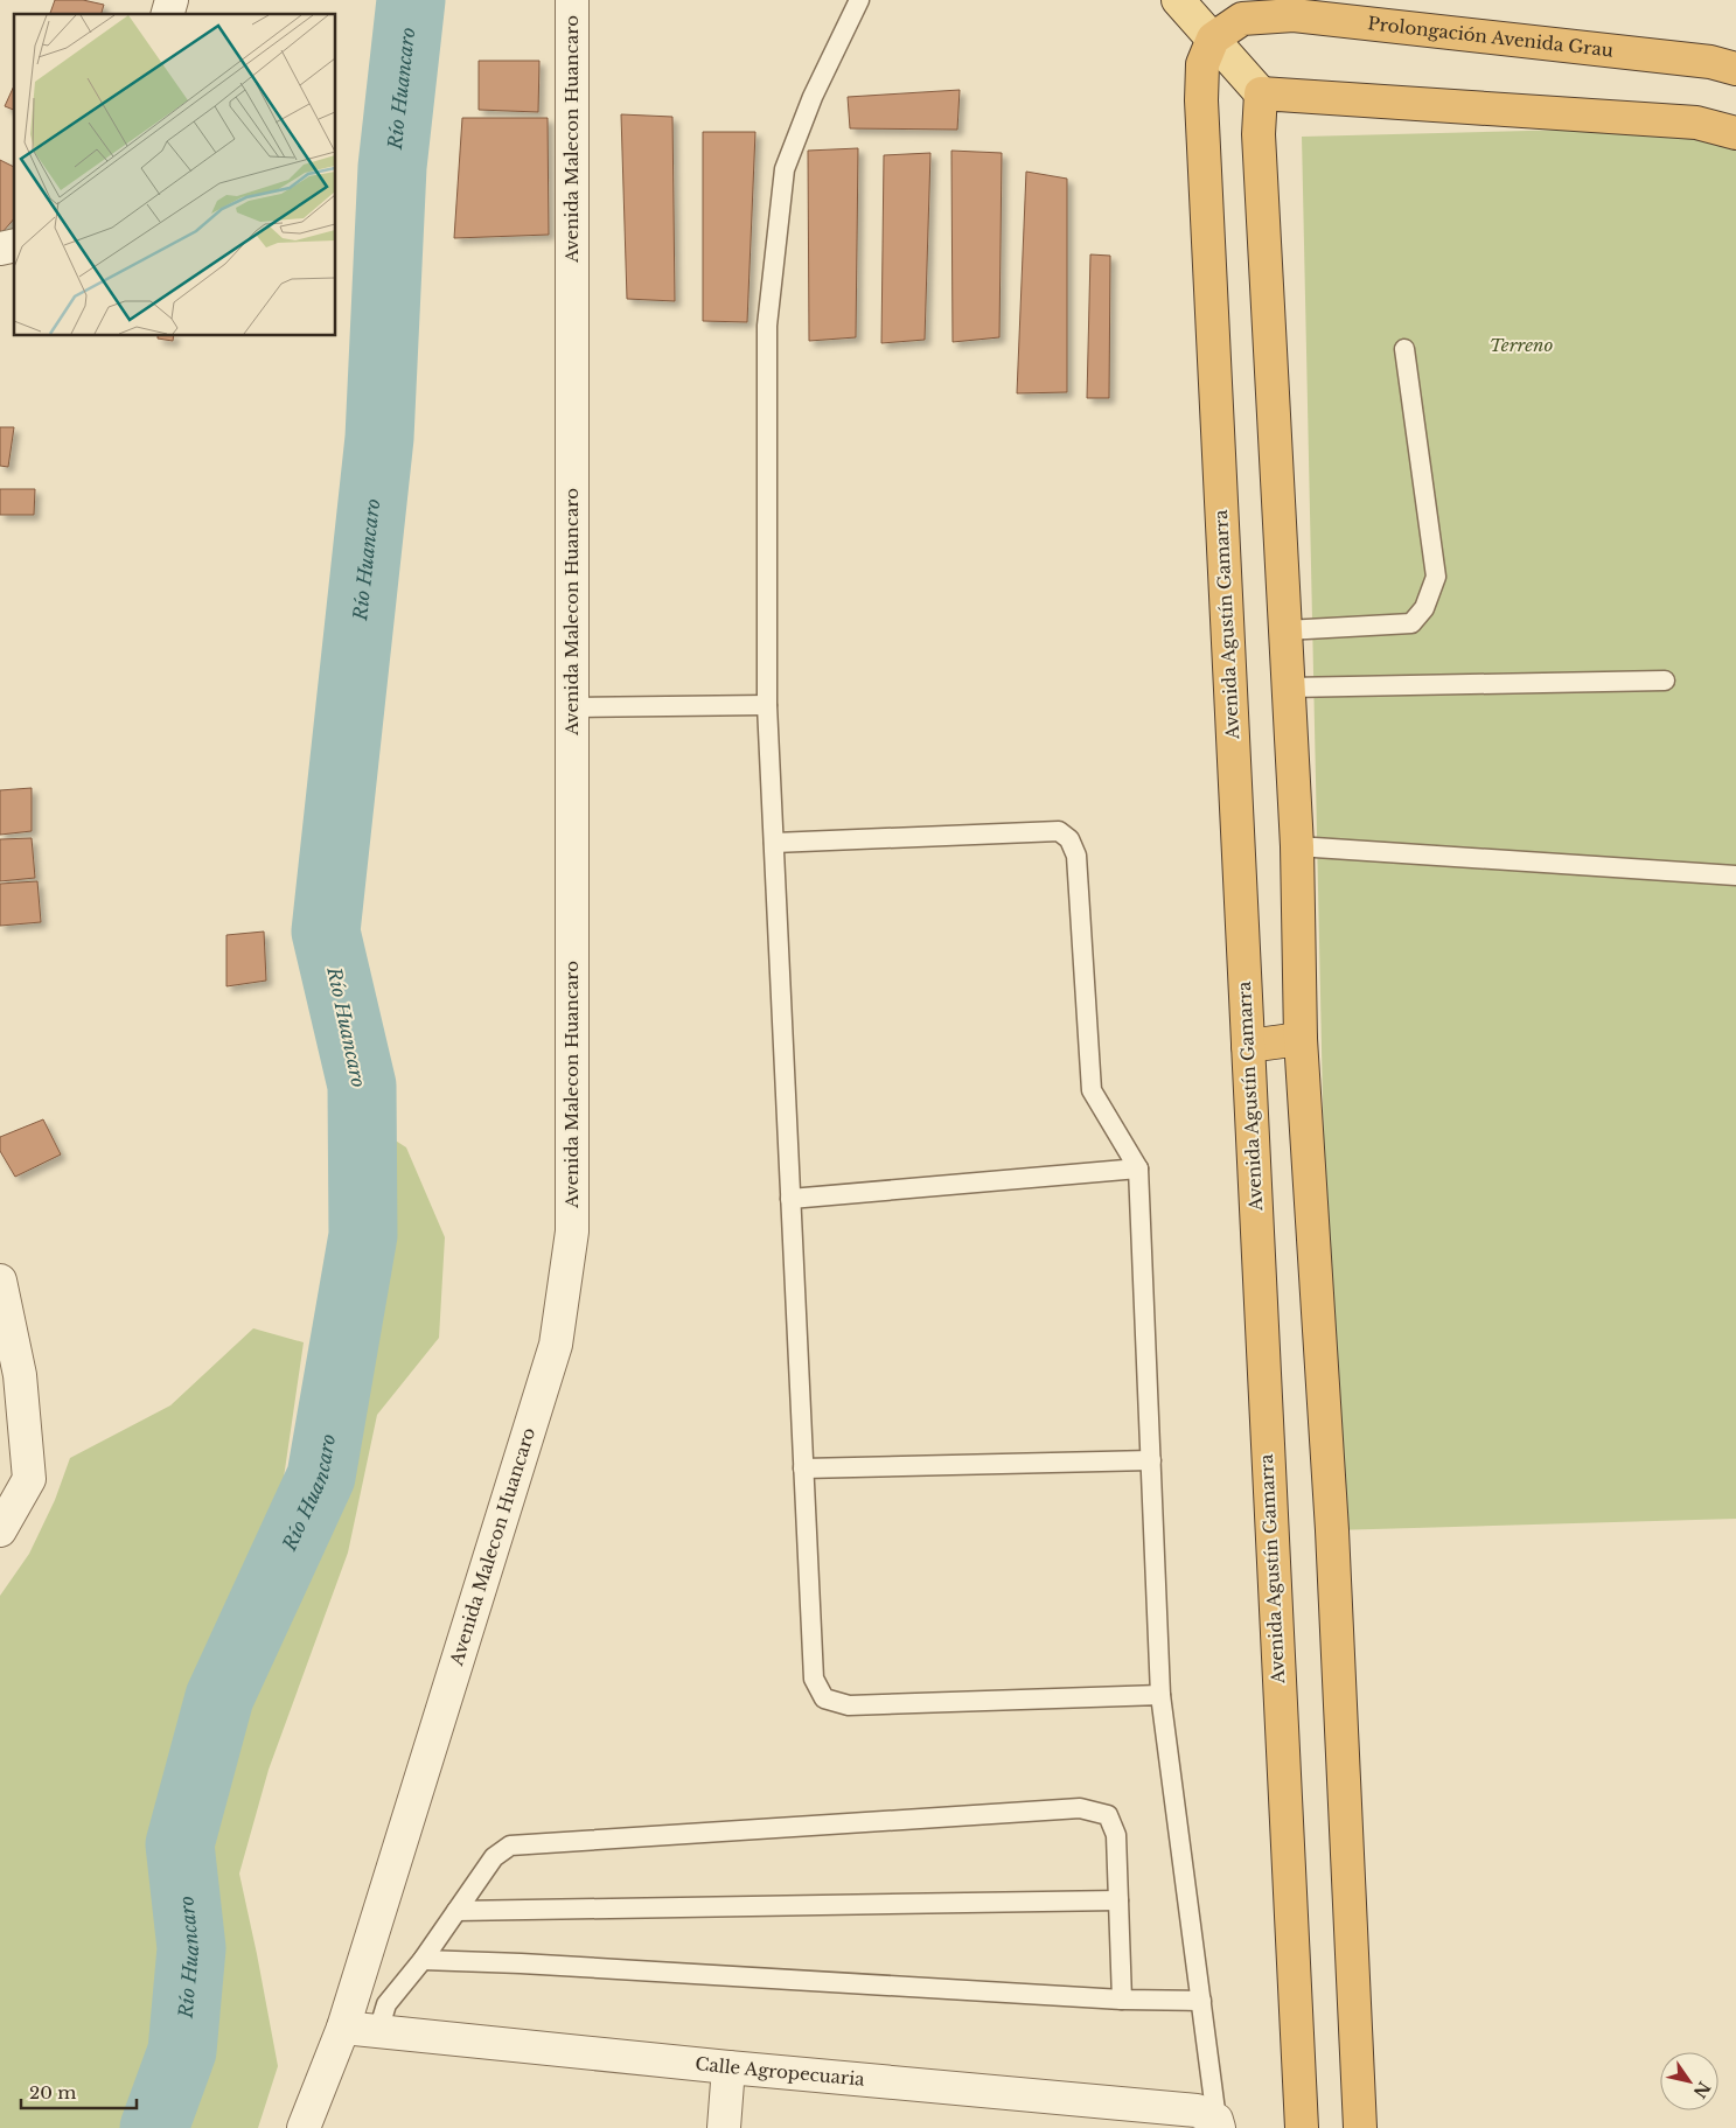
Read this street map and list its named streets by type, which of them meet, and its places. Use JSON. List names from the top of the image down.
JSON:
{
  "streets": {
    "highway": ["Prolongación Avenida Grau", "Avenida Agustín Gamarra"],
    "street": ["Avenida Malecon Huancaro", "Calle Agropecuaria"]
  },
  "crossings": [
    ["Prolongación Avenida Grau", "Avenida Agustín Gamarra"],
    ["Avenida Malecon Huancaro", "Calle Agropecuaria"]
  ],
  "water": ["Río Huancaro"],
  "parks": ["Terreno"],
  "scale_bar": "20 m",
  "north": "bottom right"
}
